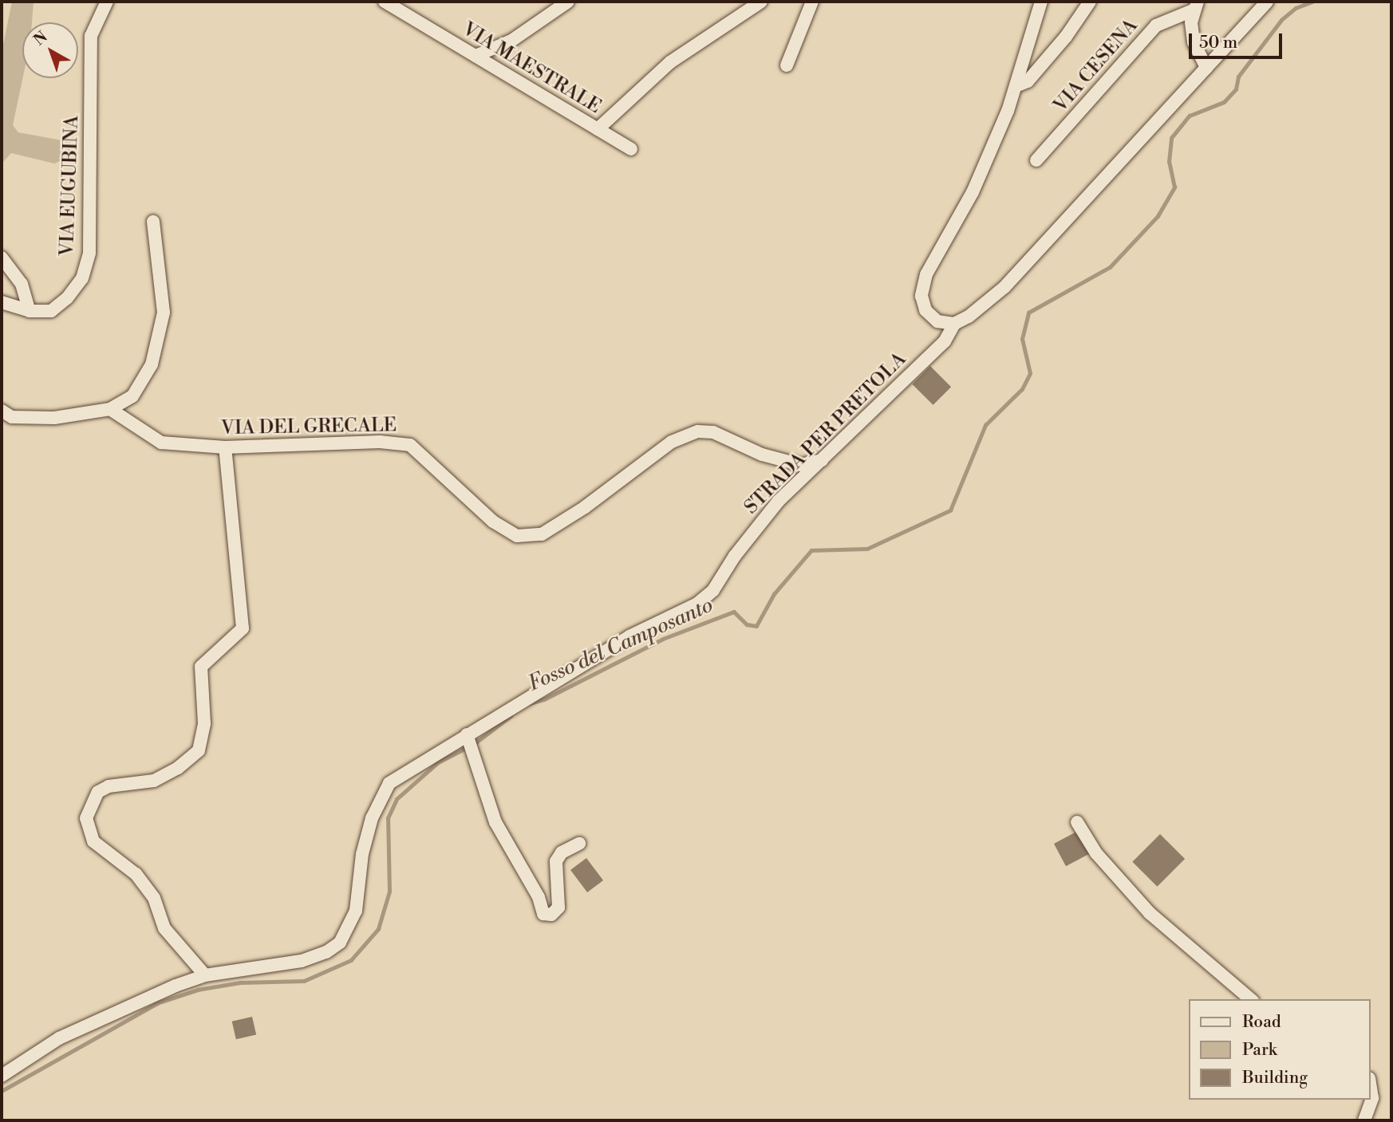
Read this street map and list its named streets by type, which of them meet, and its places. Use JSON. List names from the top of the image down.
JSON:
{
  "streets": {
    "street": [
      "VIA CESENA",
      "VIA MAESTRALE",
      "VIA EUGUBINA",
      "VIA DEL GRECALE",
      "STRADA PER PRETOLA"
    ]
  },
  "crossings": [
    ["VIA DEL GRECALE", "STRADA PER PRETOLA"]
  ],
  "water": ["Fosso del Camposanto"],
  "legend": ["Road", "Park", "Building"],
  "scale_bar": "50 m",
  "north": "top left"
}
